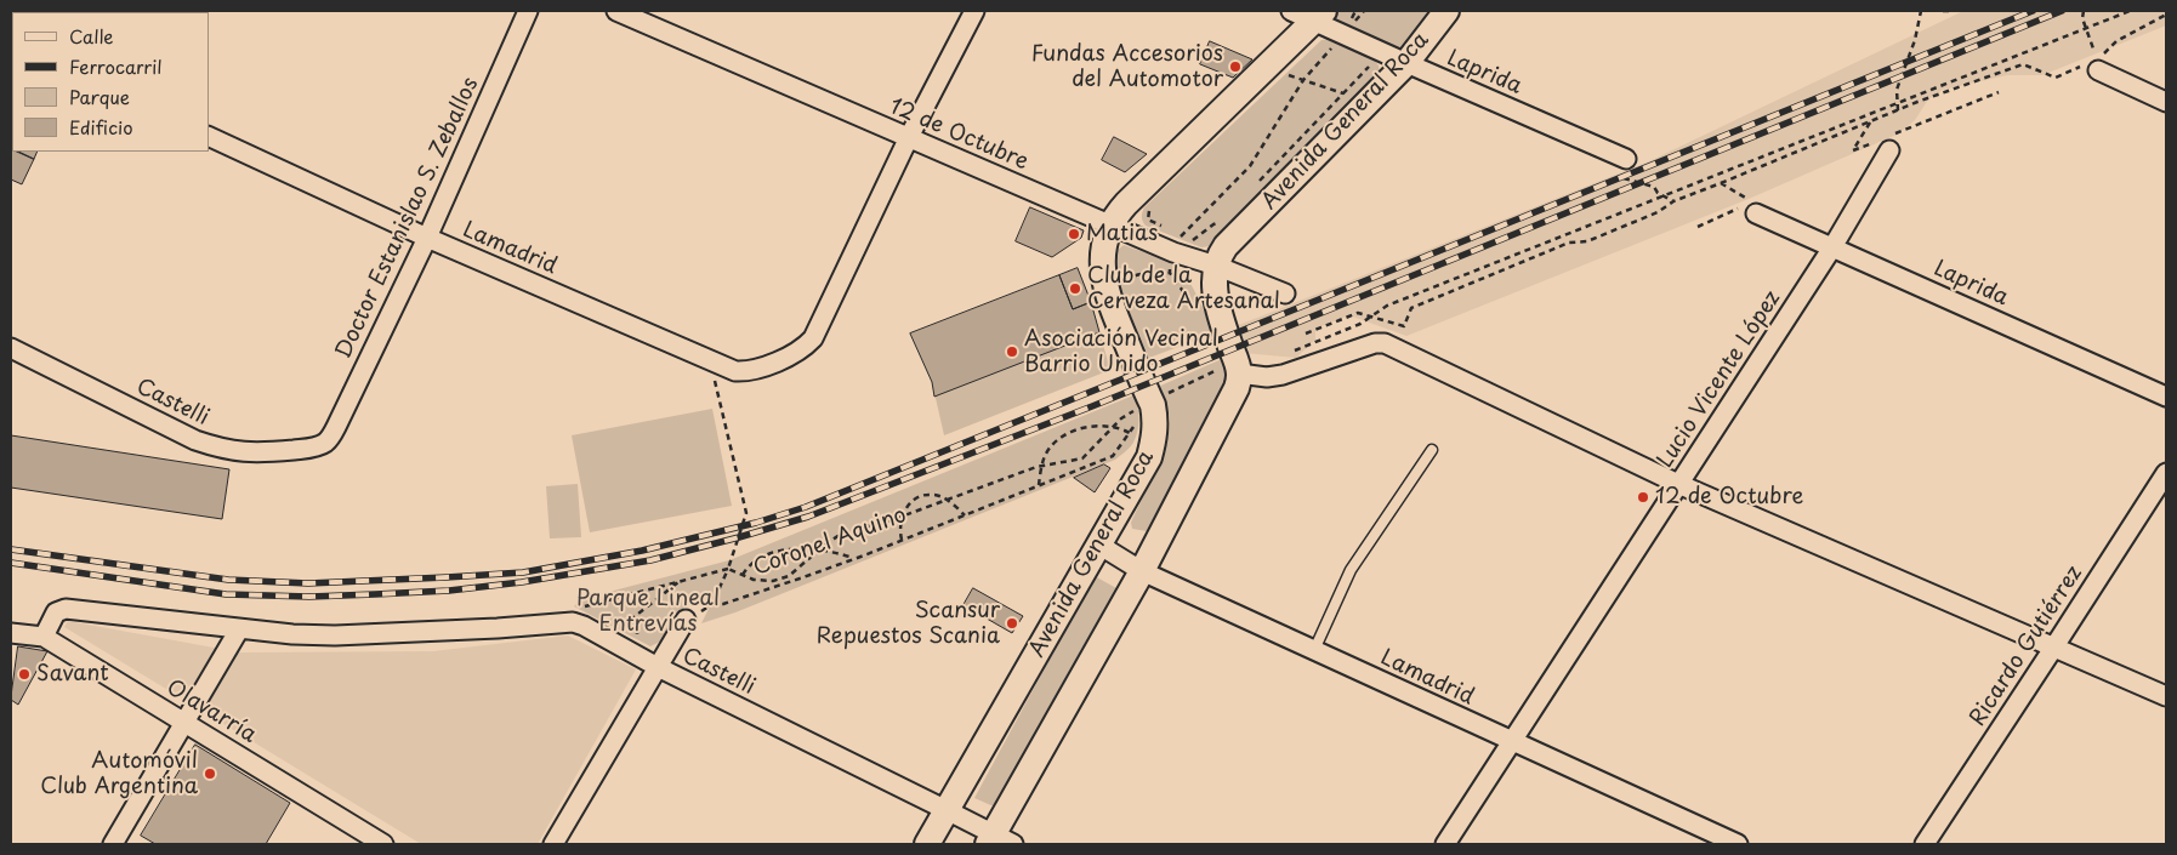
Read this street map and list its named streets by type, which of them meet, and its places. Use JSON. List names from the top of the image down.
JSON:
{
  "streets": {
    "main road": ["Avenida General Roca"],
    "street": [
      "Laprida",
      "12 de Octubre",
      "Doctor Estanislao S. Zeballos",
      "Lamadrid",
      "Lucio Vicente López",
      "Castelli",
      "Ricardo Gutiérrez",
      "Olavarría"
    ],
    "path": ["Coronel Aquino"]
  },
  "crossings": [
    ["Laprida", "Avenida General Roca"],
    ["Laprida", "Lucio Vicente López"],
    ["Avenida General Roca", "12 de Octubre"],
    ["Avenida General Roca", "Lamadrid"],
    ["Avenida General Roca", "Castelli"],
    ["12 de Octubre", "Lamadrid"],
    ["Doctor Estanislao S. Zeballos", "Lamadrid"],
    ["Doctor Estanislao S. Zeballos", "Castelli"],
    ["Lamadrid", "Lucio Vicente López"],
    ["Castelli", "Coronel Aquino"]
  ],
  "parks": ["Parque Lineal Entrevías"],
  "places": [
    "Fundas Accesorios del Automotor",
    "Matias",
    "Club de la Cerveza Artesanal",
    "Asociación Vecinal Barrio Unido",
    "12 de Octubre",
    "Scansur Repuestos Scania",
    "Savant",
    "Automóvil Club Argentina"
  ],
  "legend": [
    "Calle",
    "Ferrocarril",
    "Parque",
    "Edificio"
  ]
}
